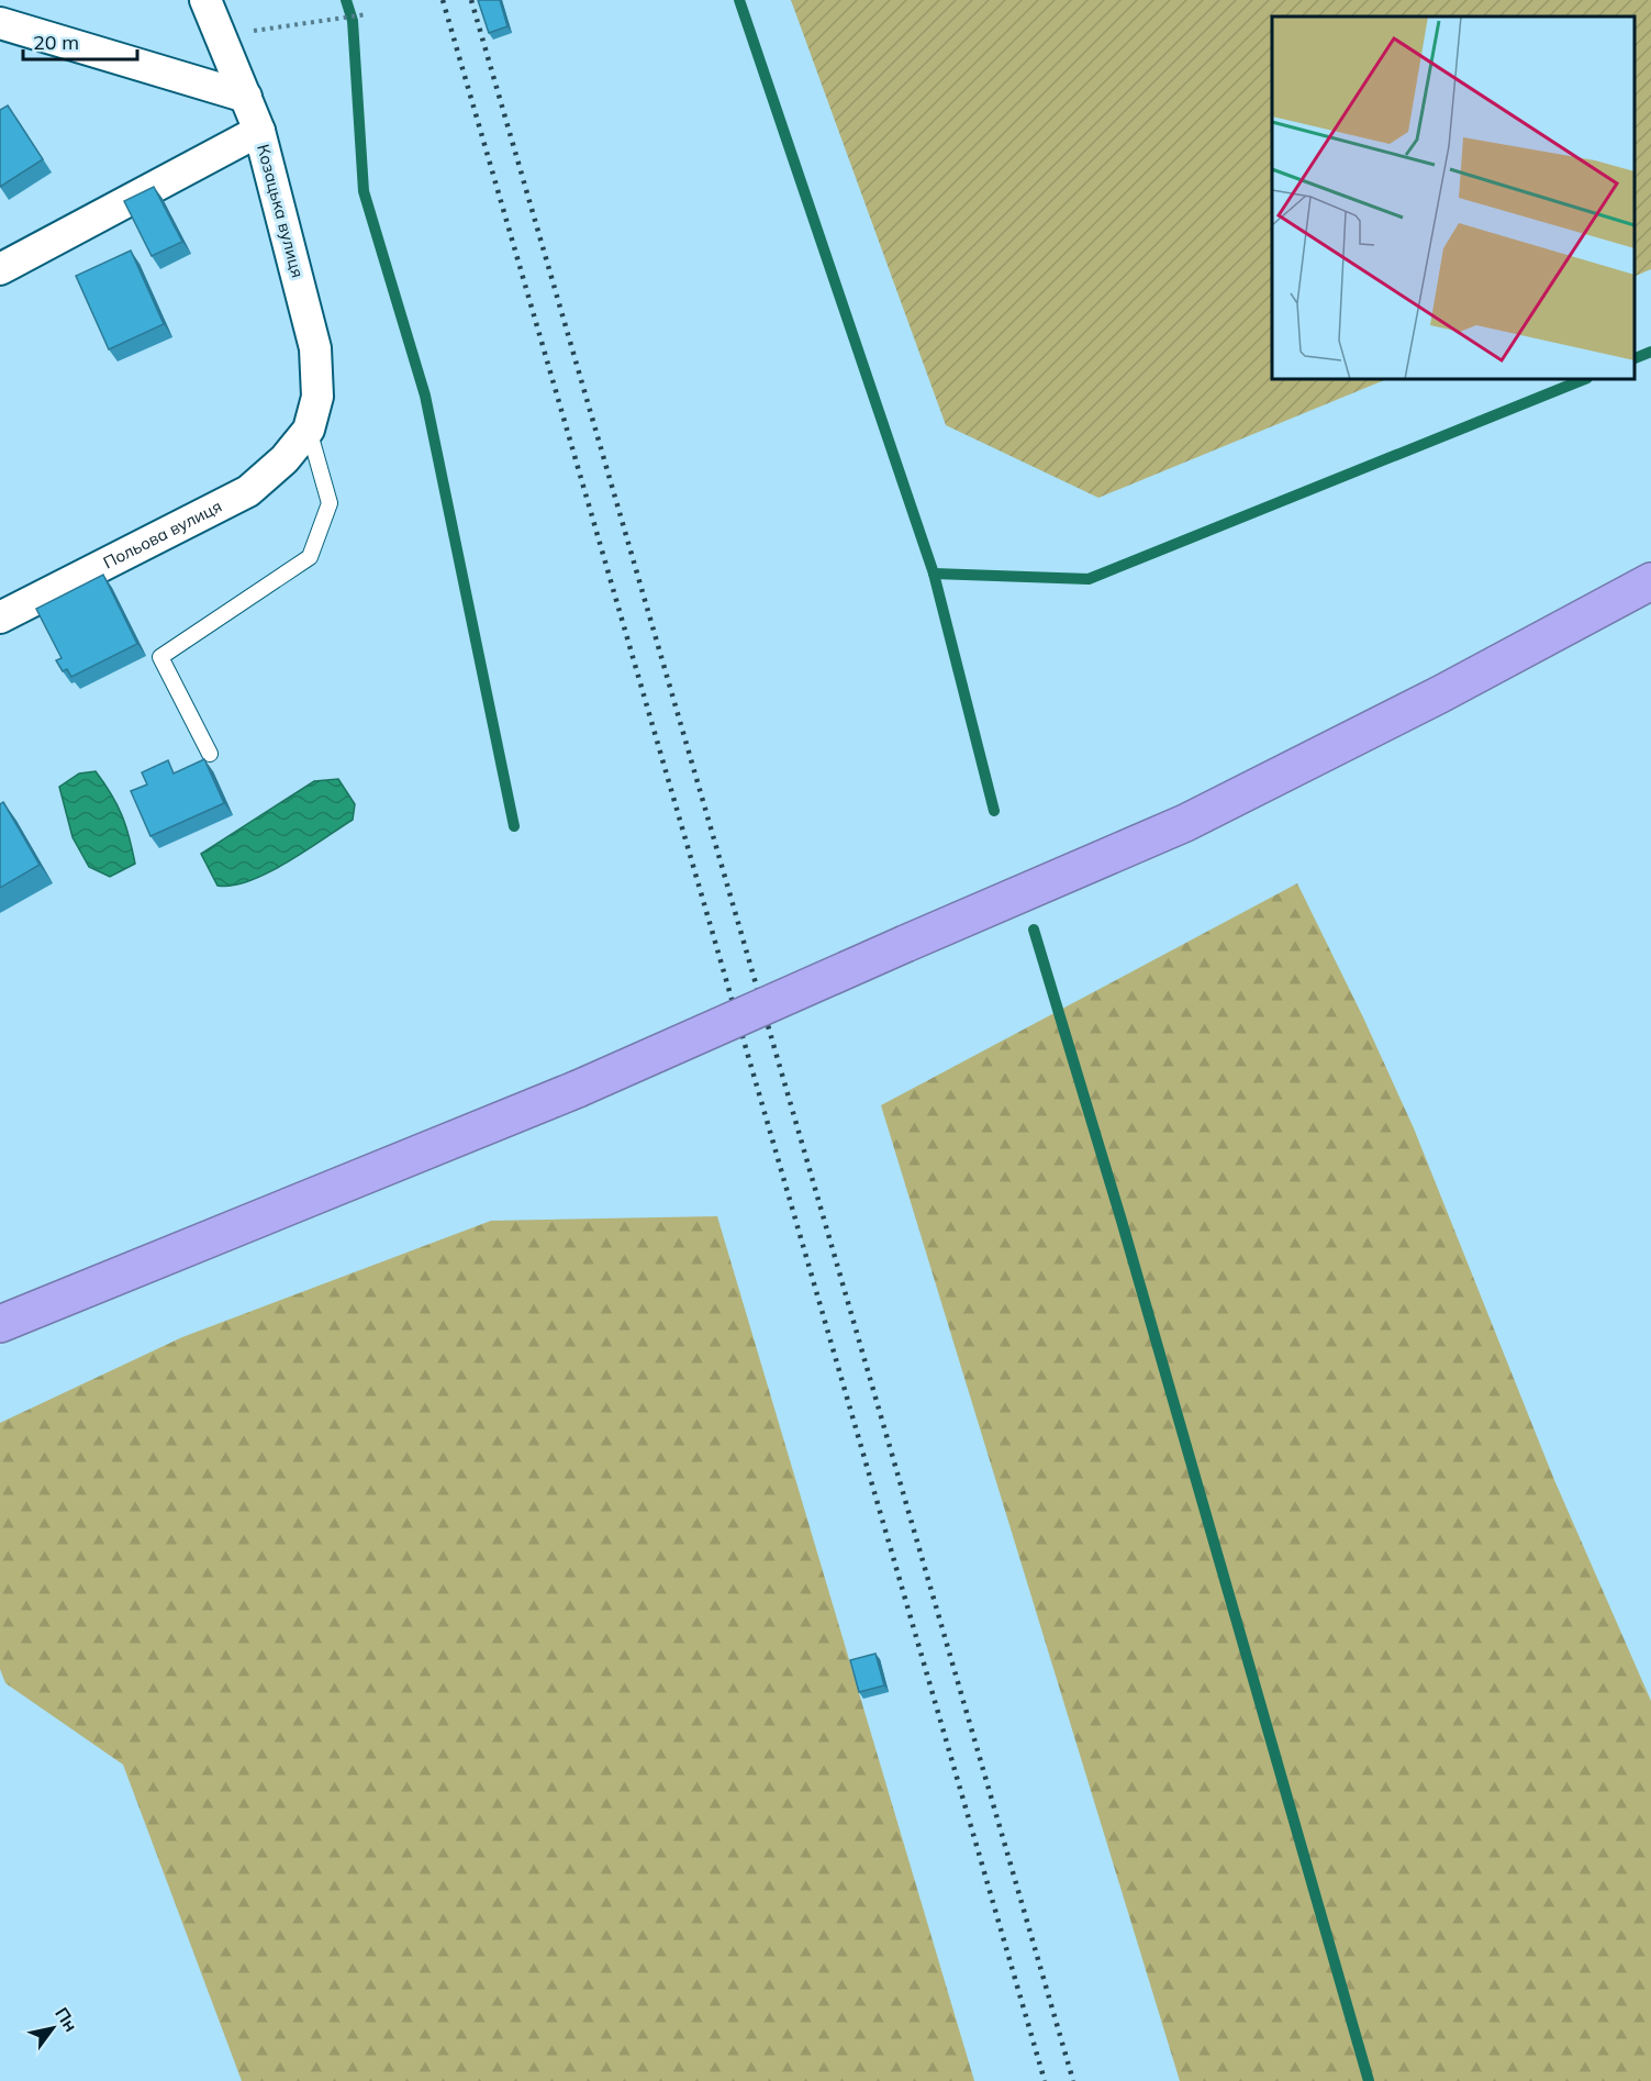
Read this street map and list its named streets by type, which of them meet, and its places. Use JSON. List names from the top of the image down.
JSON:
{
  "streets": {
    "street": ["Козацька вулиця", "Польова вулиця"]
  },
  "crossings": [
    ["Козацька вулиця", "Польова вулиця"]
  ],
  "scale_bar": "20 m",
  "north": "top right"
}
